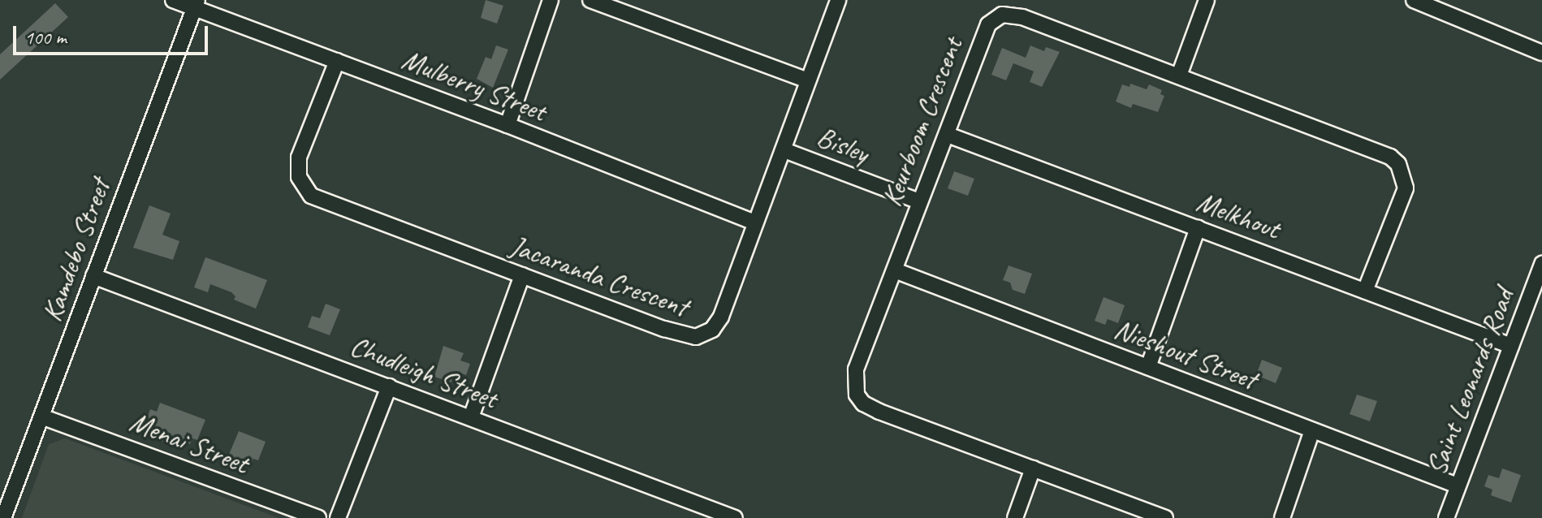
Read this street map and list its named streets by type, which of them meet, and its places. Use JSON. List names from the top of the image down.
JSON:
{
  "streets": {
    "street": [
      "Mulberry Street",
      "Keurboom Crescent",
      "Bisley",
      "Melkhout",
      "Kamdebo Street",
      "Jacaranda Crescent",
      "Nieshout Street",
      "Chudleigh Street",
      "Saint Leonards Road",
      "Menai Street"
    ]
  },
  "crossings": [
    ["Mulberry Street", "Kamdebo Street"],
    ["Mulberry Street", "Jacaranda Crescent"],
    ["Keurboom Crescent", "Bisley"],
    ["Keurboom Crescent", "Melkhout"],
    ["Keurboom Crescent", "Nieshout Street"],
    ["Bisley", "Jacaranda Crescent"],
    ["Melkhout", "Saint Leonards Road"],
    ["Kamdebo Street", "Chudleigh Street"],
    ["Kamdebo Street", "Menai Street"],
    ["Nieshout Street", "Saint Leonards Road"]
  ],
  "scale_bar": "100 m"
}
